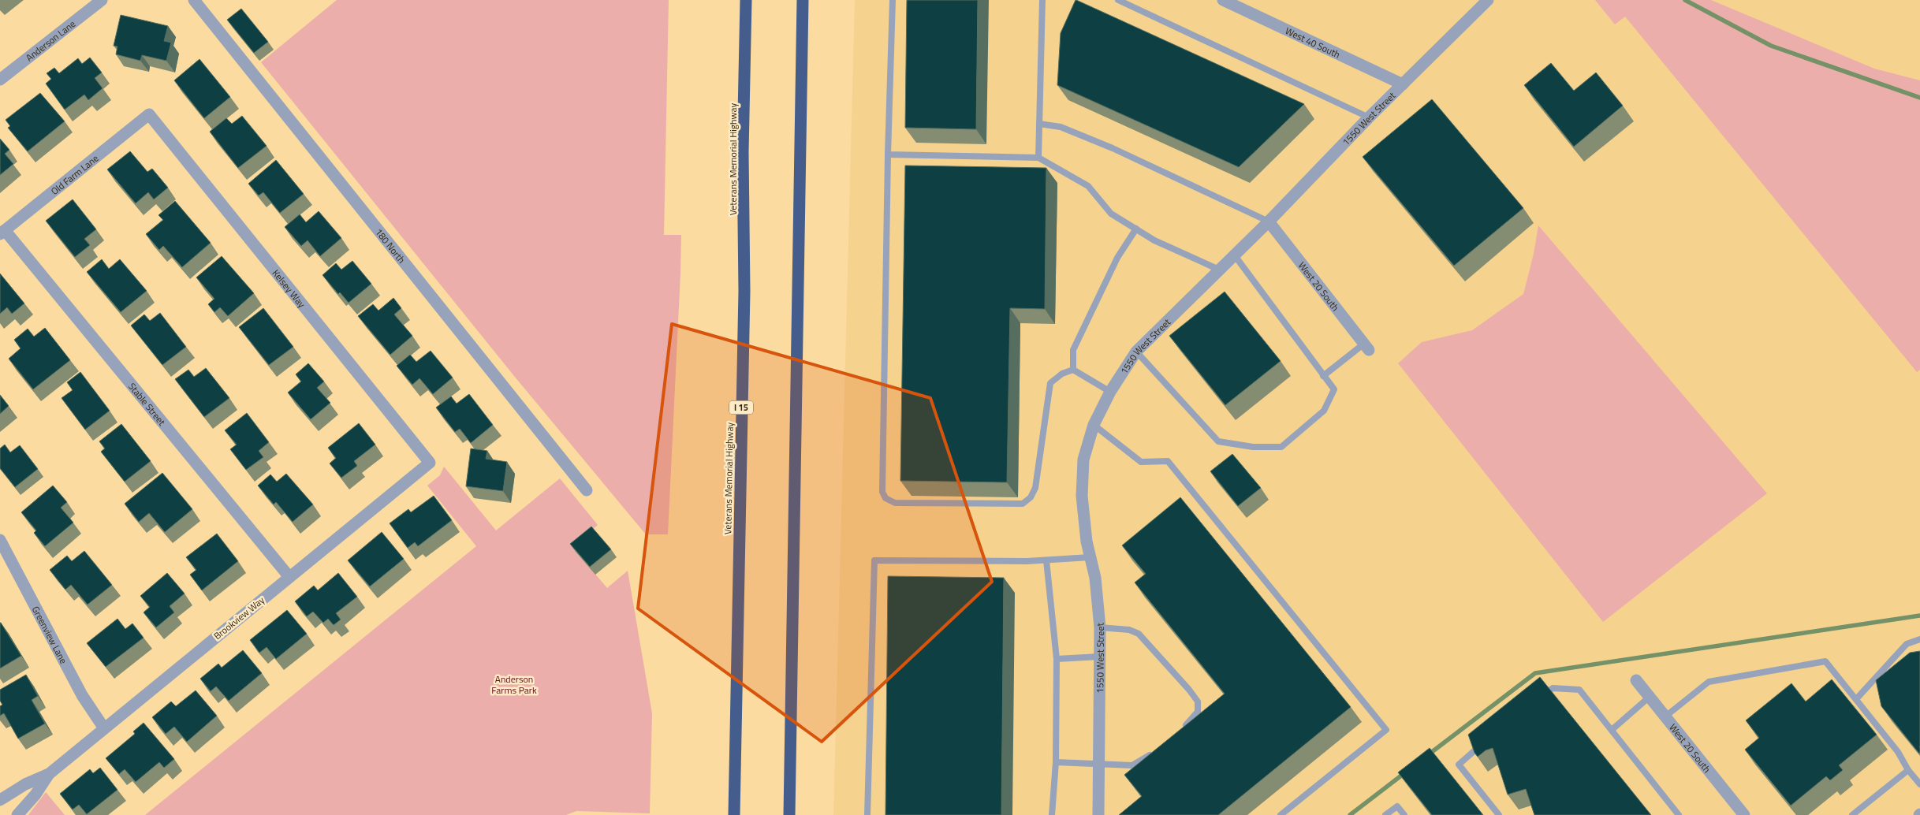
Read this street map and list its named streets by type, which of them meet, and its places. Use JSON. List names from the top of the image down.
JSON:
{
  "streets": {
    "highway": ["Veterans Memorial Highway", "I 15"],
    "street": [
      "Anderson Lane",
      "West 40 South",
      "1550 West Street",
      "Old Farm Lane",
      "180 North",
      "West 20 South",
      "Kelsey Way",
      "Stable Street",
      "Brookview Way",
      "Greenview Lane"
    ]
  },
  "crossings": [
    ["West 40 South", "1550 West Street"],
    ["1550 West Street", "West 20 South"],
    ["Old Farm Lane", "Kelsey Way"],
    ["Old Farm Lane", "Stable Street"],
    ["Kelsey Way", "Brookview Way"],
    ["Stable Street", "Brookview Way"],
    ["Brookview Way", "Greenview Lane"]
  ],
  "parks": ["Anderson Farms Park"]
}
